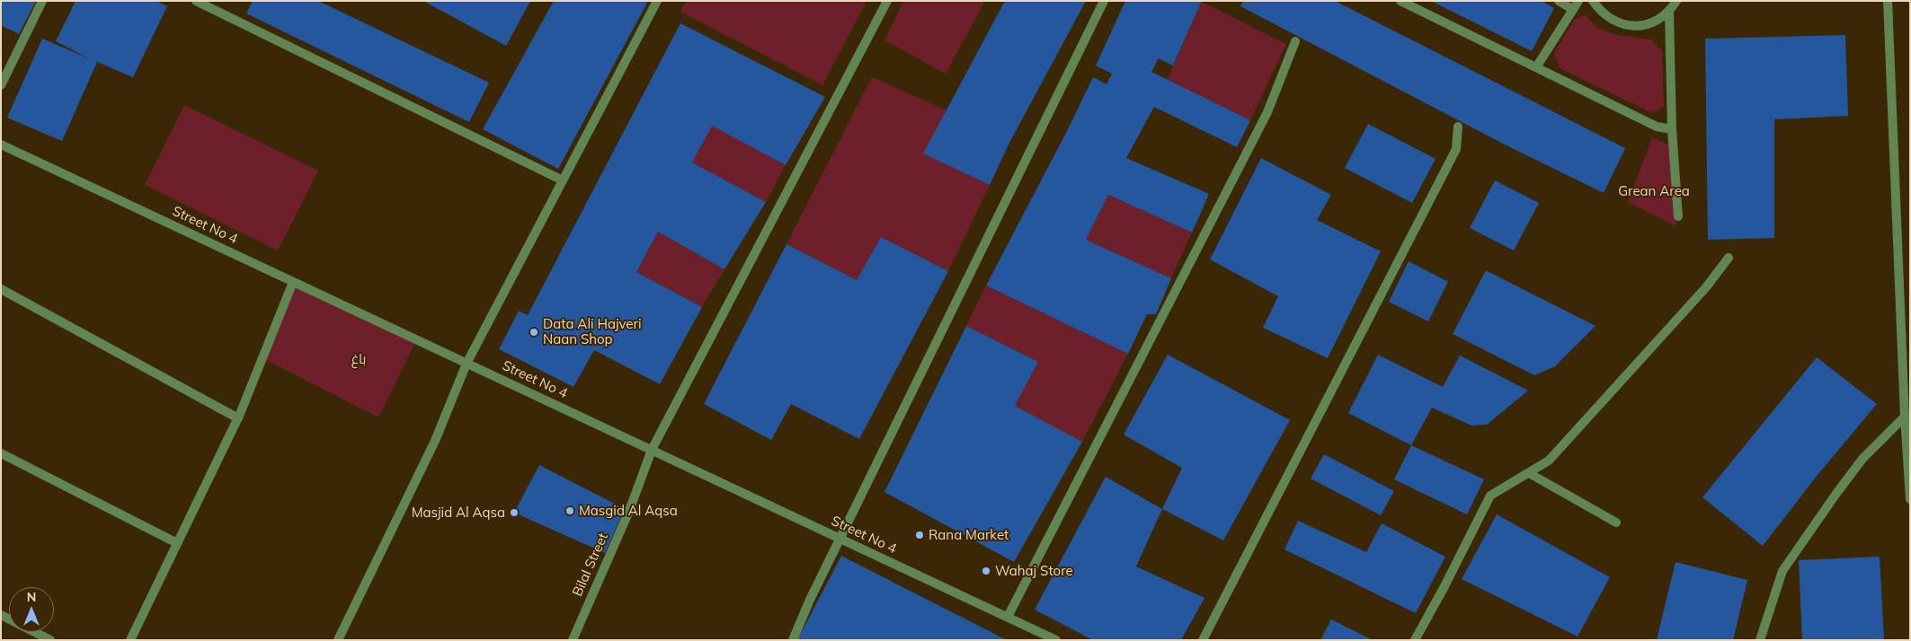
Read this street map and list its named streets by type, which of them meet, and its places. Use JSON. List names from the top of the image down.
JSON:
{
  "streets": {
    "street": ["Street No 4", "Bilal Street"]
  },
  "crossings": [
    ["Street No 4", "Bilal Street"]
  ],
  "parks": ["Grean Area", "باغ"],
  "places": [
    "Data Ali Hajveri Naan Shop",
    "Masgid Al Aqsa",
    "Masjid Al Aqsa",
    "Rana Market",
    "Wahaj Store"
  ],
  "north": "top"
}
